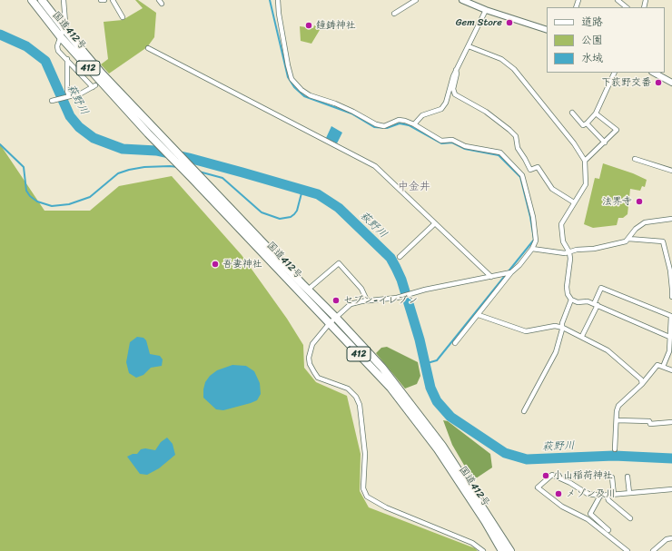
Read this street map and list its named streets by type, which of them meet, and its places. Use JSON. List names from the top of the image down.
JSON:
{
  "streets": {
    "highway": ["国道412号", "412"]
  },
  "districts": ["中金井"],
  "water": ["萩野川"],
  "places": [
    "Gem Store",
    "鐘鋳神社",
    "下荻野交番",
    "法界寺",
    "吾妻神社",
    "セブン-イレブン",
    "小山稲荷神社",
    "メゾン及川"
  ],
  "legend": ["道路", "公園", "水域"]
}
